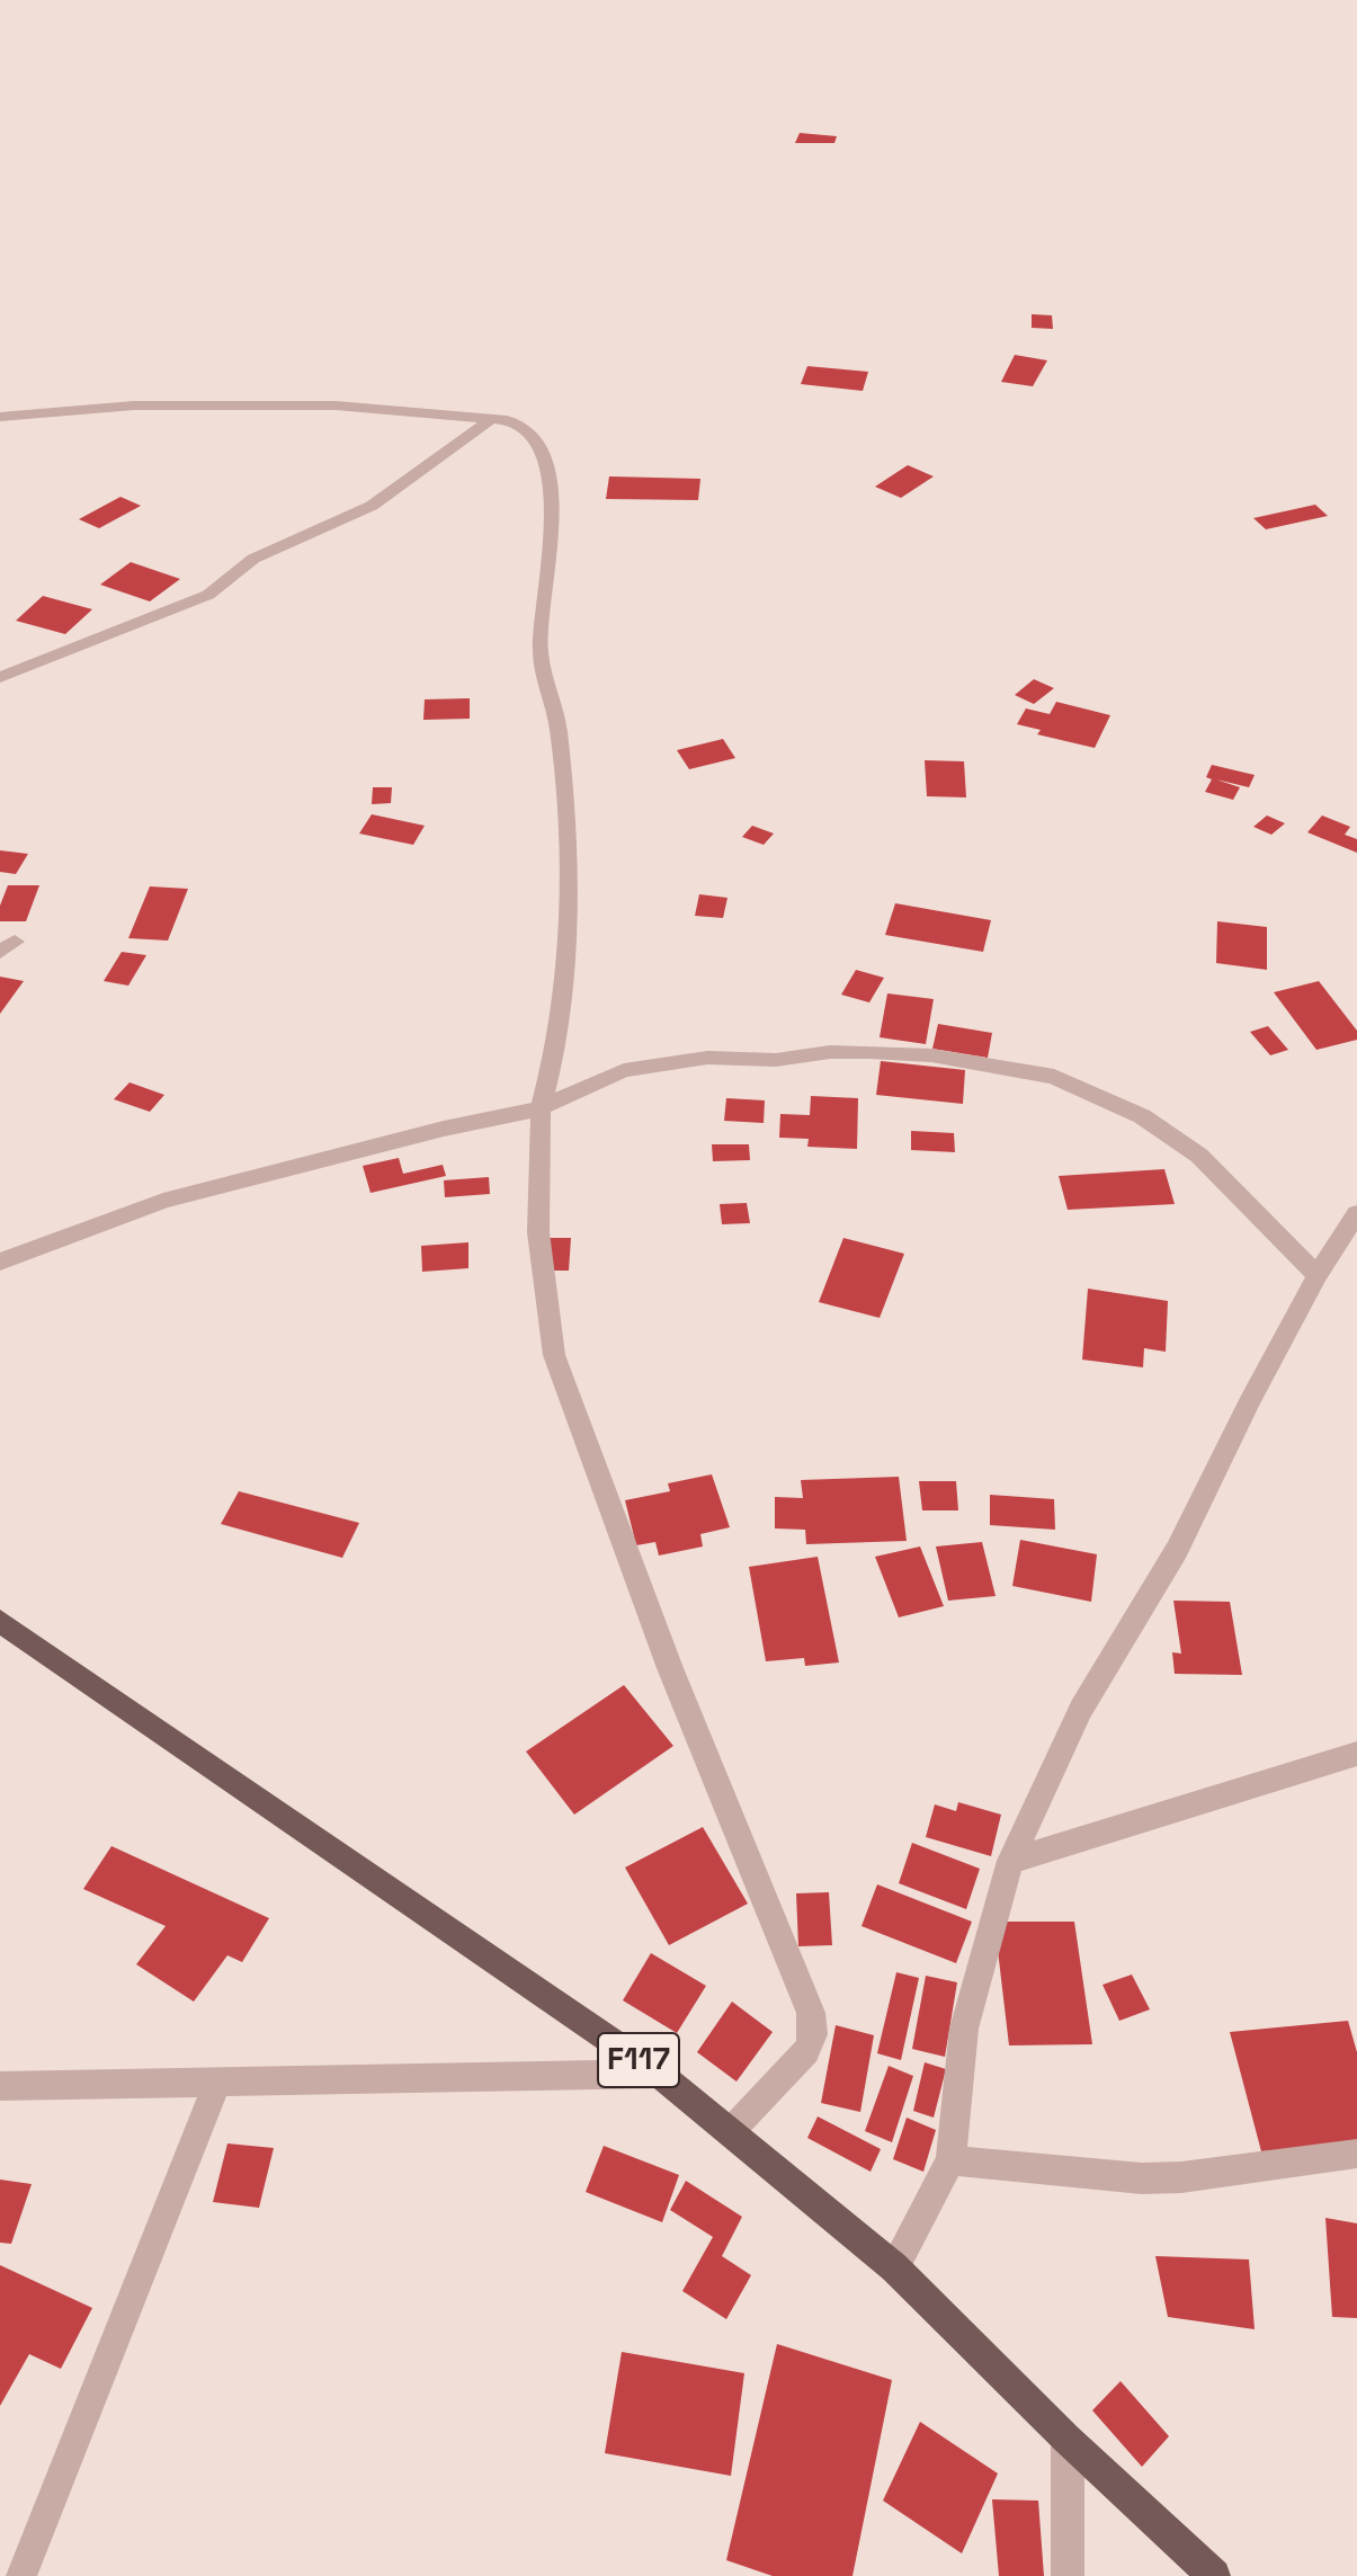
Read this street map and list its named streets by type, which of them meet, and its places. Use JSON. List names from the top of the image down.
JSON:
{
  "streets": {
    "main road": ["F117"]
  }
}
